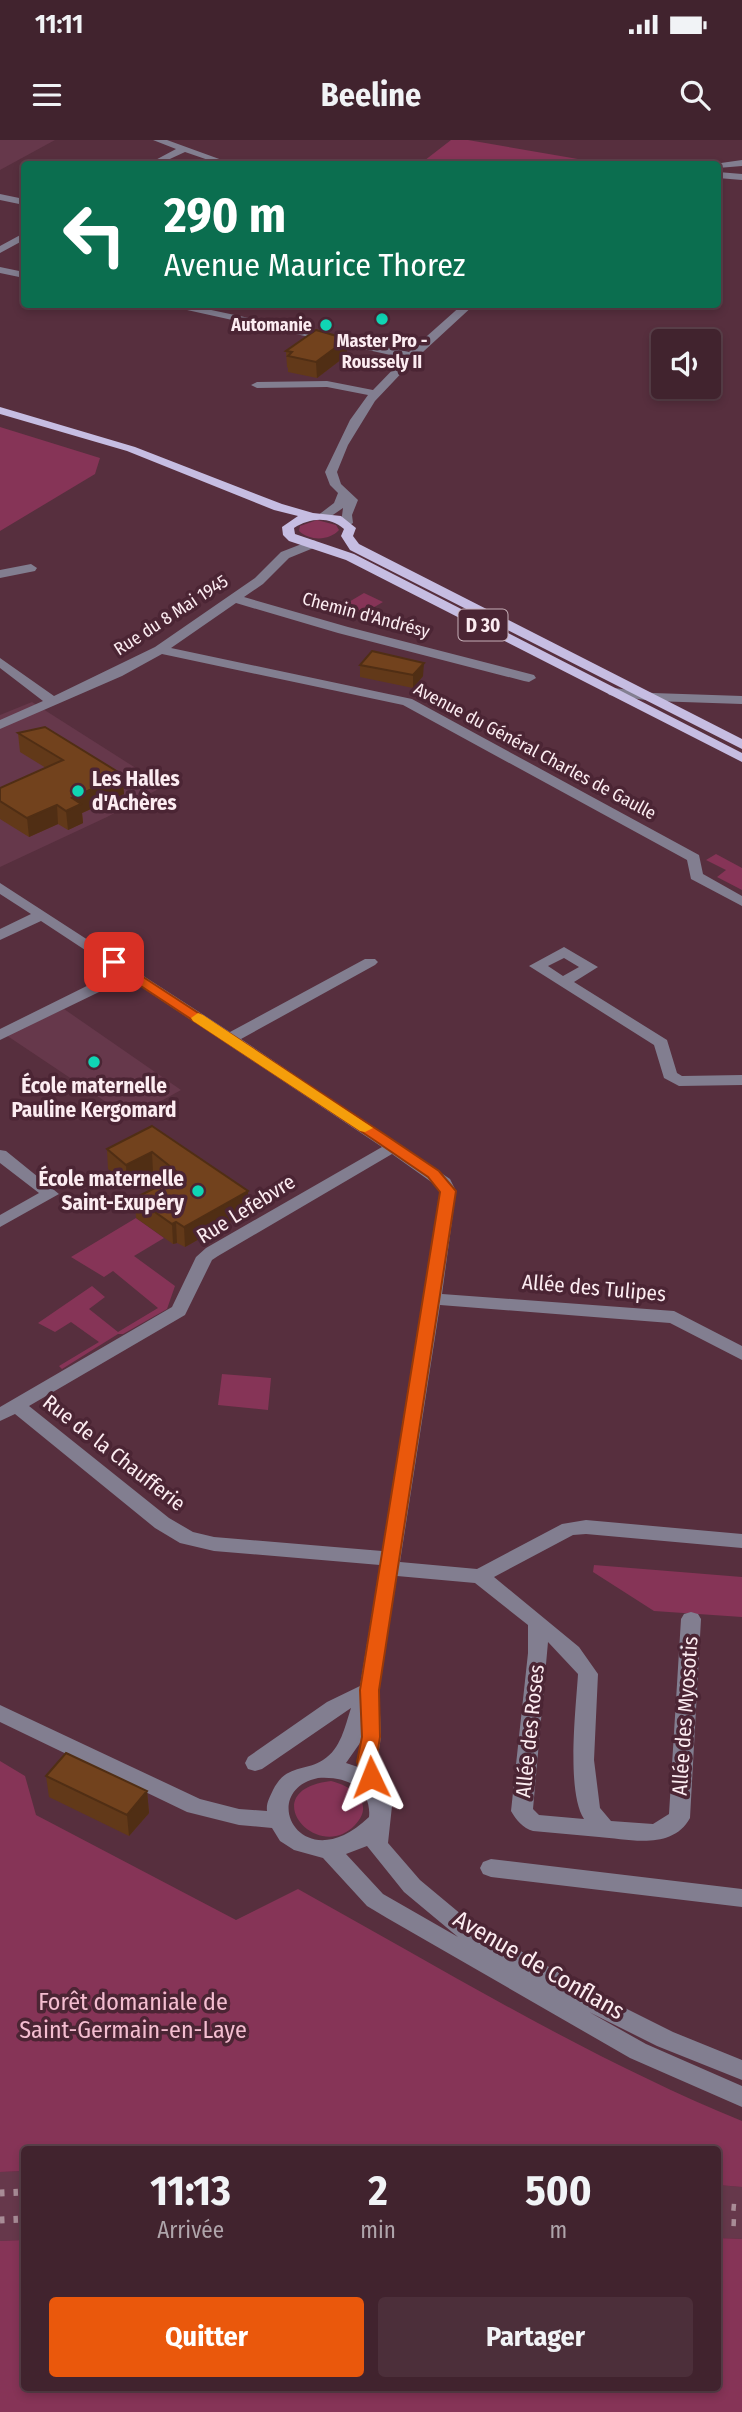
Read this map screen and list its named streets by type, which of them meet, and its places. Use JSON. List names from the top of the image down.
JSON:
{
  "streets": {
    "main road": ["D 30"],
    "street": [
      "Rue du 8 Mai 1945",
      "Chemin d'Andrésy",
      "Avenue du Général Charles de Gaulle",
      "Rue Lefebvre",
      "Allée des Tulipes",
      "Rue de la Chaufferie",
      "Allée des Myosotis",
      "Allée des Roses",
      "Avenue de Conflans"
    ]
  },
  "crossings": [
    ["Rue du 8 Mai 1945", "Chemin d'Andrésy"],
    ["Rue du 8 Mai 1945", "D 30"],
    ["Rue du 8 Mai 1945", "Avenue du Général Charles de Gaulle"],
    ["Rue Lefebvre", "Rue de la Chaufferie"],
    ["Rue de la Chaufferie", "Allée des Roses"],
    ["Allée des Myosotis", "Allée des Roses"]
  ],
  "parks": ["Forêt domaniale de Saint-Germain-en-Laye"],
  "places": [
    "Master Pro - Roussely II",
    "Automanie",
    "Les Halles d'Achères",
    "École maternelle Pauline Kergomard",
    "École maternelle Saint-Exupéry"
  ],
  "page": {
    "status": "11:11",
    "header": "Beeline",
    "turn": ["290 m", "Avenue Maurice Thorez"],
    "eta": [
      "11:13",
      "Arrivée",
      "2",
      "min",
      "500",
      "m"
    ],
    "buttons": ["Quitter", "Partager"]
  }
}
